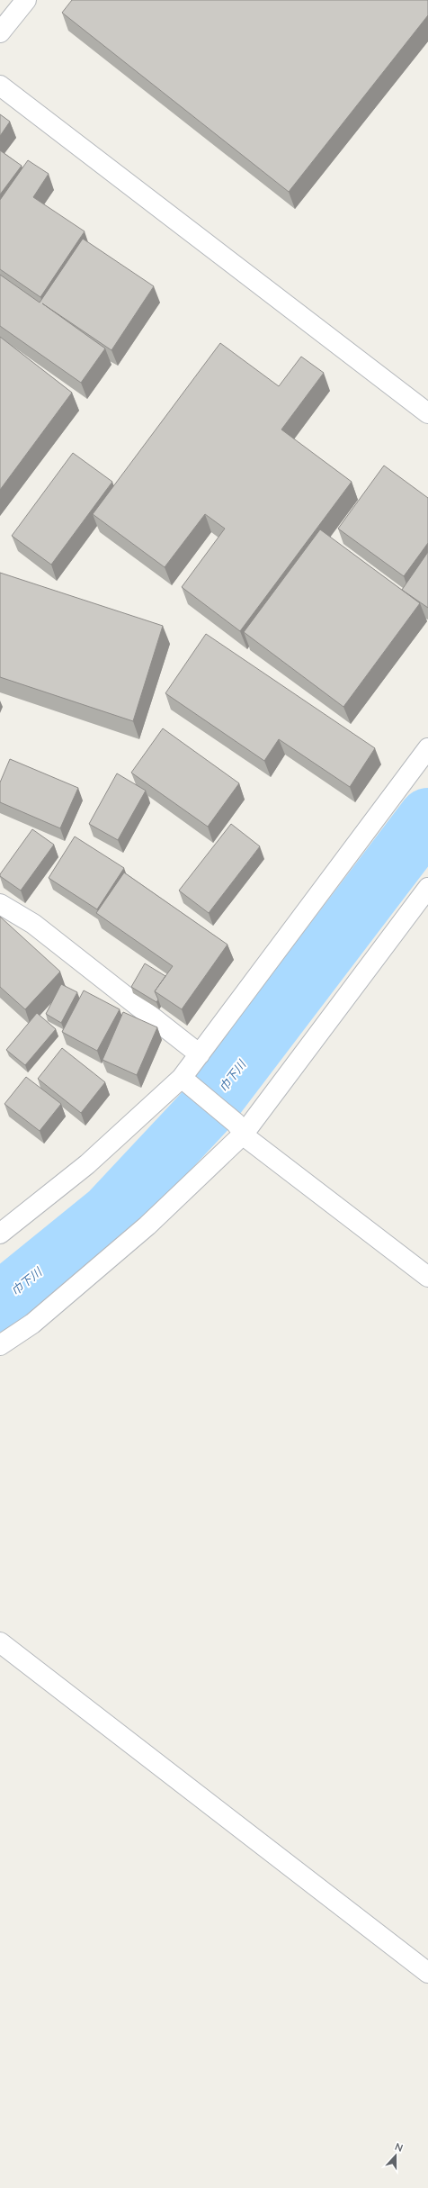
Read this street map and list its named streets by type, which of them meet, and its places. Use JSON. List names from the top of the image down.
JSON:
{
  "water": ["巾下川"],
  "north": "top"
}
